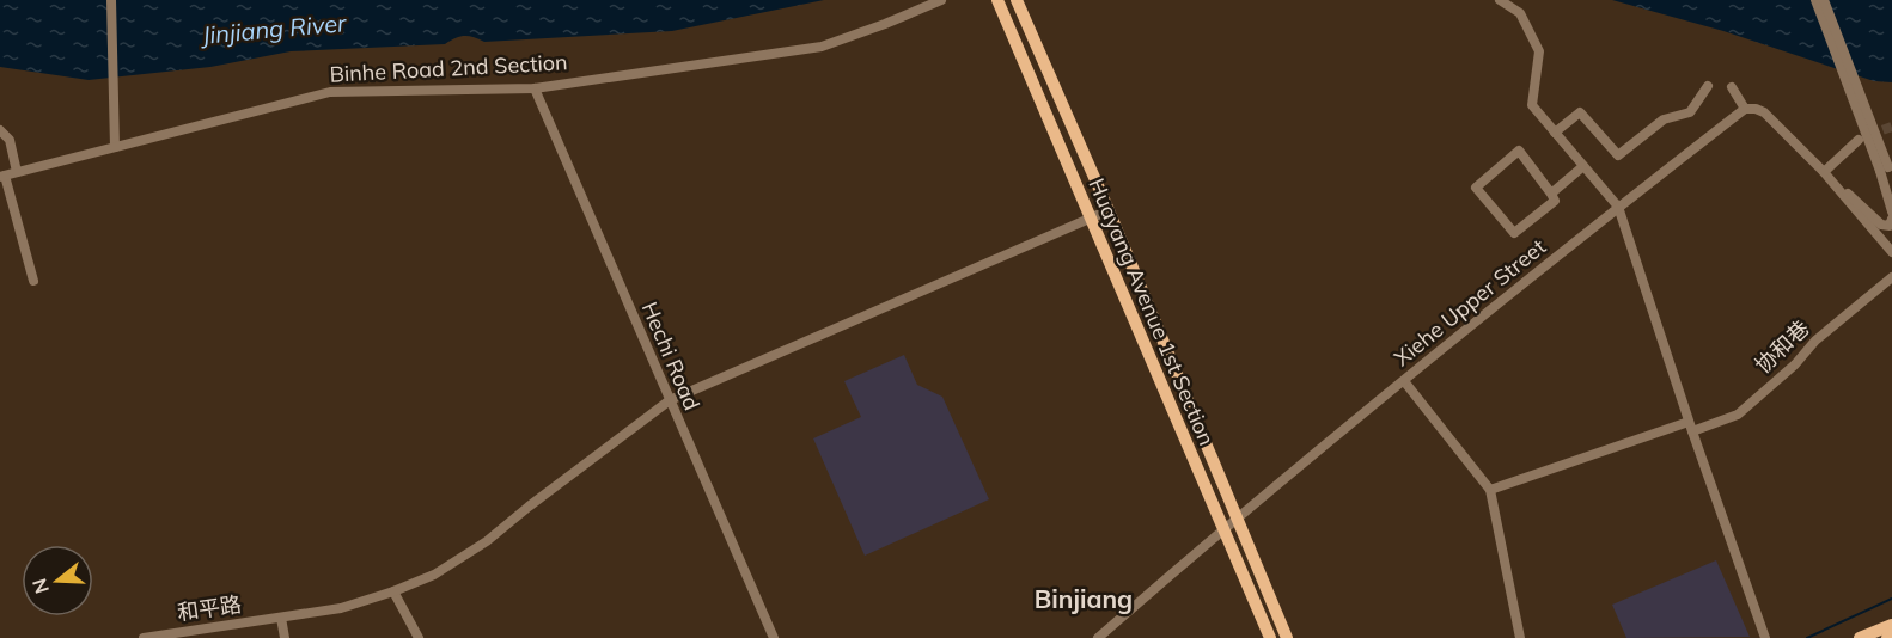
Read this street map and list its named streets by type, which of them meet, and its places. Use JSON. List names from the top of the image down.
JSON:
{
  "streets": {
    "main road": ["Huayang Avenue 1st Section"],
    "street": [
      "Binhe Road 2nd Section",
      "Xiehe Upper Street",
      "协和巷",
      "Hechi Road",
      "和平路"
    ]
  },
  "crossings": [
    ["Binhe Road 2nd Section", "Hechi Road"],
    ["Xiehe Upper Street", "Huayang Avenue 1st Section"],
    ["Huayang Avenue 1st Section", "和平路"],
    ["Hechi Road", "和平路"]
  ],
  "districts": ["Binjiang"],
  "water": ["Jinjiang River"],
  "north": "left"
}
